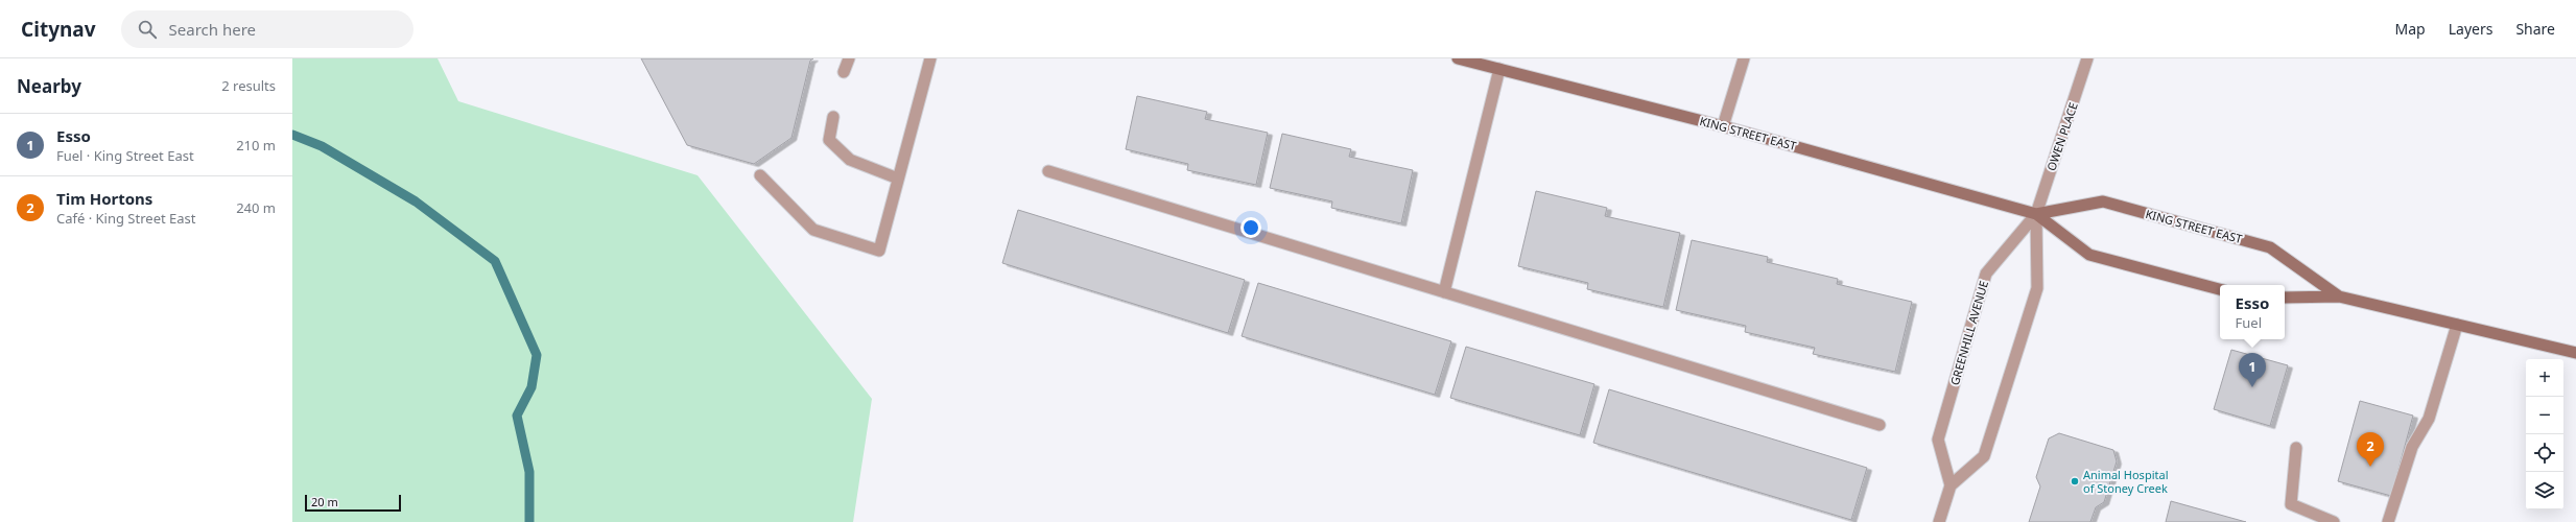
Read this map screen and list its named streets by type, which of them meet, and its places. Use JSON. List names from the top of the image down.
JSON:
{
  "streets": {
    "main road": ["KING STREET EAST"],
    "street": ["OWEN PLACE", "GREENHILL AVENUE"]
  },
  "crossings": [
    ["KING STREET EAST", "OWEN PLACE"],
    ["KING STREET EAST", "GREENHILL AVENUE"],
    ["OWEN PLACE", "GREENHILL AVENUE"]
  ],
  "places": ["Animal Hospital of Stoney Creek"],
  "scale_bar": "20 m",
  "page": {
    "header": "Citynav",
    "search": "Search here",
    "nav": ["Map", "Layers", "Share"],
    "heading": ["Nearby", "2 results"],
    "list": [
      {
        "mark": "1",
        "name": "Esso",
        "note": "Fuel · King Street East",
        "value": "210 m"
      },
      {
        "mark": "2",
        "name": "Tim Hortons",
        "note": "Café · King Street East",
        "value": "240 m"
      }
    ],
    "popup": ["Esso", "Fuel"],
    "pins": ["1", "2"],
    "map_buttons": ["+", "−"],
    "scale": "20 m"
  }
}
